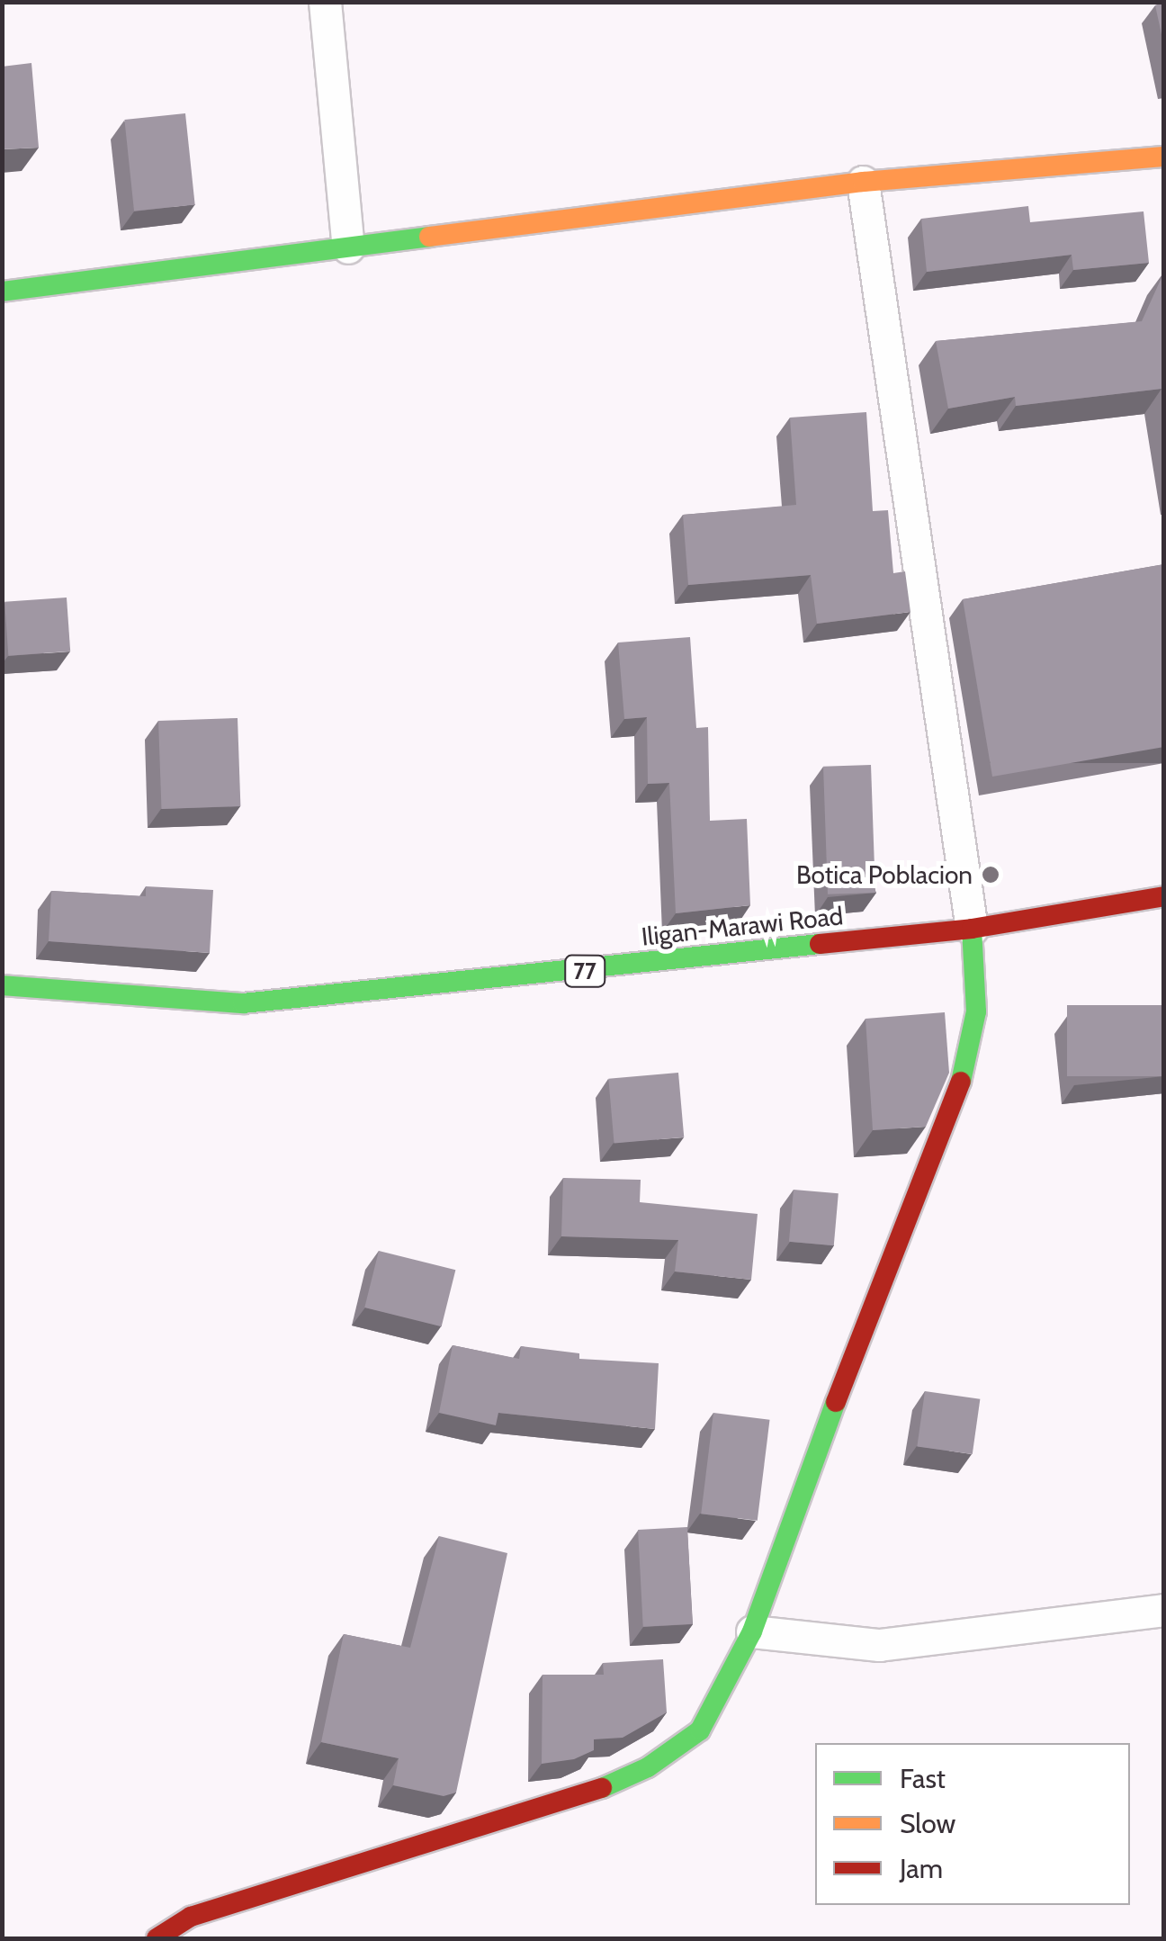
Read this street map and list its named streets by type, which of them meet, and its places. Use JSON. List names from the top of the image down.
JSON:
{
  "streets": {
    "main road": ["Iligan-Marawi Road", "77"]
  },
  "places": ["Botica Poblacion"],
  "legend": ["Fast", "Slow", "Jam"]
}
